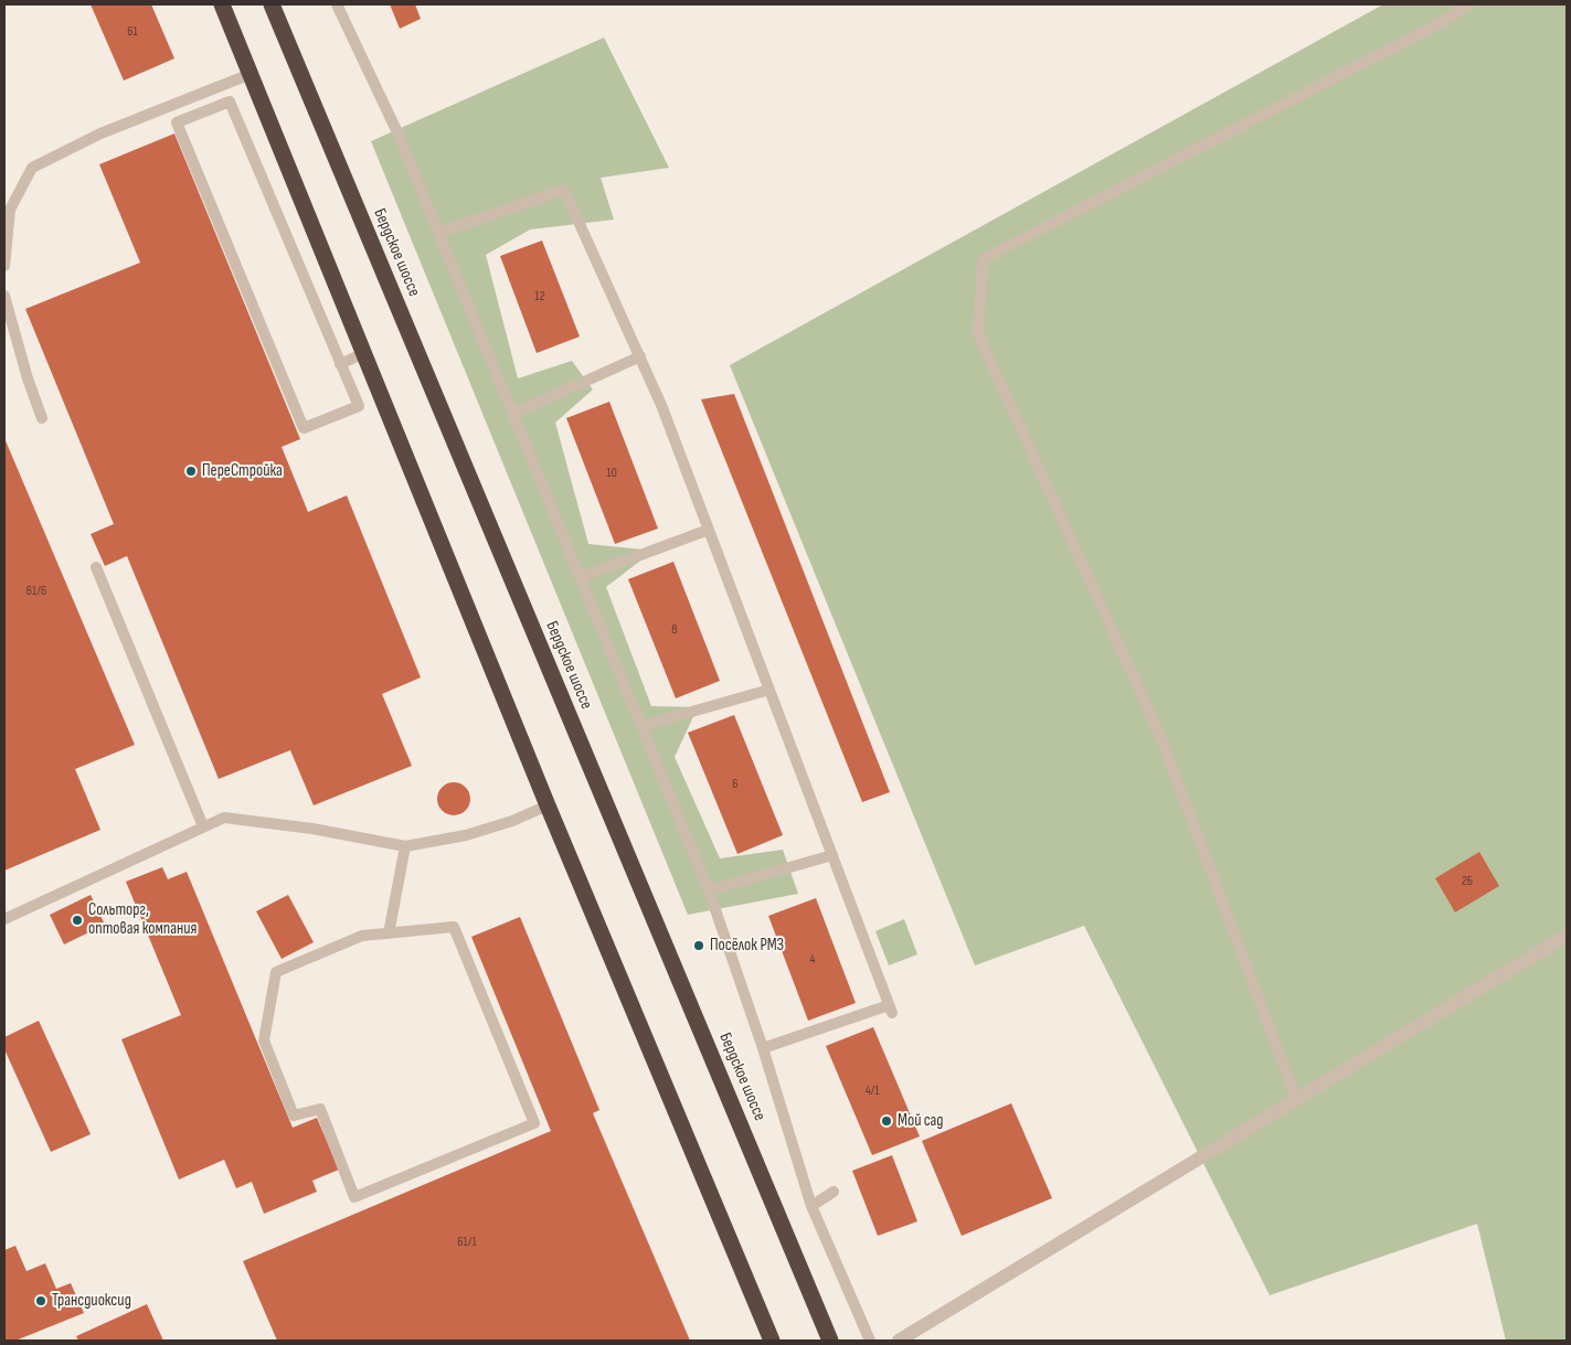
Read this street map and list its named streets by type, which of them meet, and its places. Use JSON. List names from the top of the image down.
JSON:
{
  "streets": {
    "highway": ["Бердское шоссе"]
  },
  "places": [
    "ПереСтройка",
    "Сольторг, оптовая компания",
    "Посёлок РМЗ",
    "Мой сад",
    "Трансдиоксид"
  ],
  "house_numbers": [
    "61",
    "12",
    "10",
    "61/6",
    "8",
    "6",
    "2Б",
    "4",
    "4/1",
    "61/1"
  ]
}
